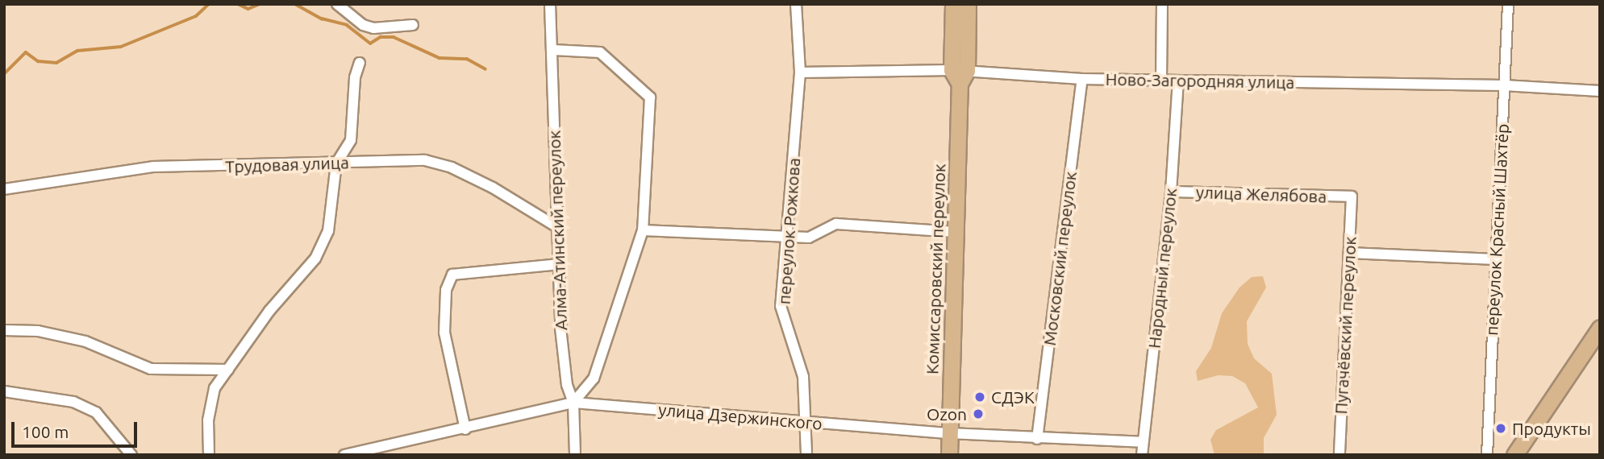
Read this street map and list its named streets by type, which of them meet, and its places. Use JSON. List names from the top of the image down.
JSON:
{
  "streets": {
    "main road": ["Комиссаровский переулок"],
    "street": [
      "Ново-Загородняя улица",
      "Трудовая улица",
      "улица Желябова",
      "переулок Красный Шахтёр",
      "Алма-Атинский переулок",
      "переулок Рожкова",
      "Московский переулок",
      "Народный переулок",
      "Пугачёвский переулок",
      "улица Дзержинского"
    ]
  },
  "crossings": [
    ["Ново-Загородняя улица", "переулок Красный Шахтёр"],
    ["Ново-Загородняя улица", "переулок Рожкова"],
    ["Ново-Загородняя улица", "Московский переулок"],
    ["Ново-Загородняя улица", "Народный переулок"],
    ["Ново-Загородняя улица", "Комиссаровский переулок"],
    ["Трудовая улица", "Алма-Атинский переулок"],
    ["улица Желябова", "Народный переулок"],
    ["улица Желябова", "Пугачёвский переулок"],
    ["Алма-Атинский переулок", "улица Дзержинского"],
    ["переулок Рожкова", "улица Дзержинского"],
    ["Московский переулок", "улица Дзержинского"],
    ["Народный переулок", "улица Дзержинского"],
    ["Комиссаровский переулок", "улица Дзержинского"]
  ],
  "places": ["СДЭК", "Ozon", "Продукты"],
  "scale_bar": "100 m"
}
